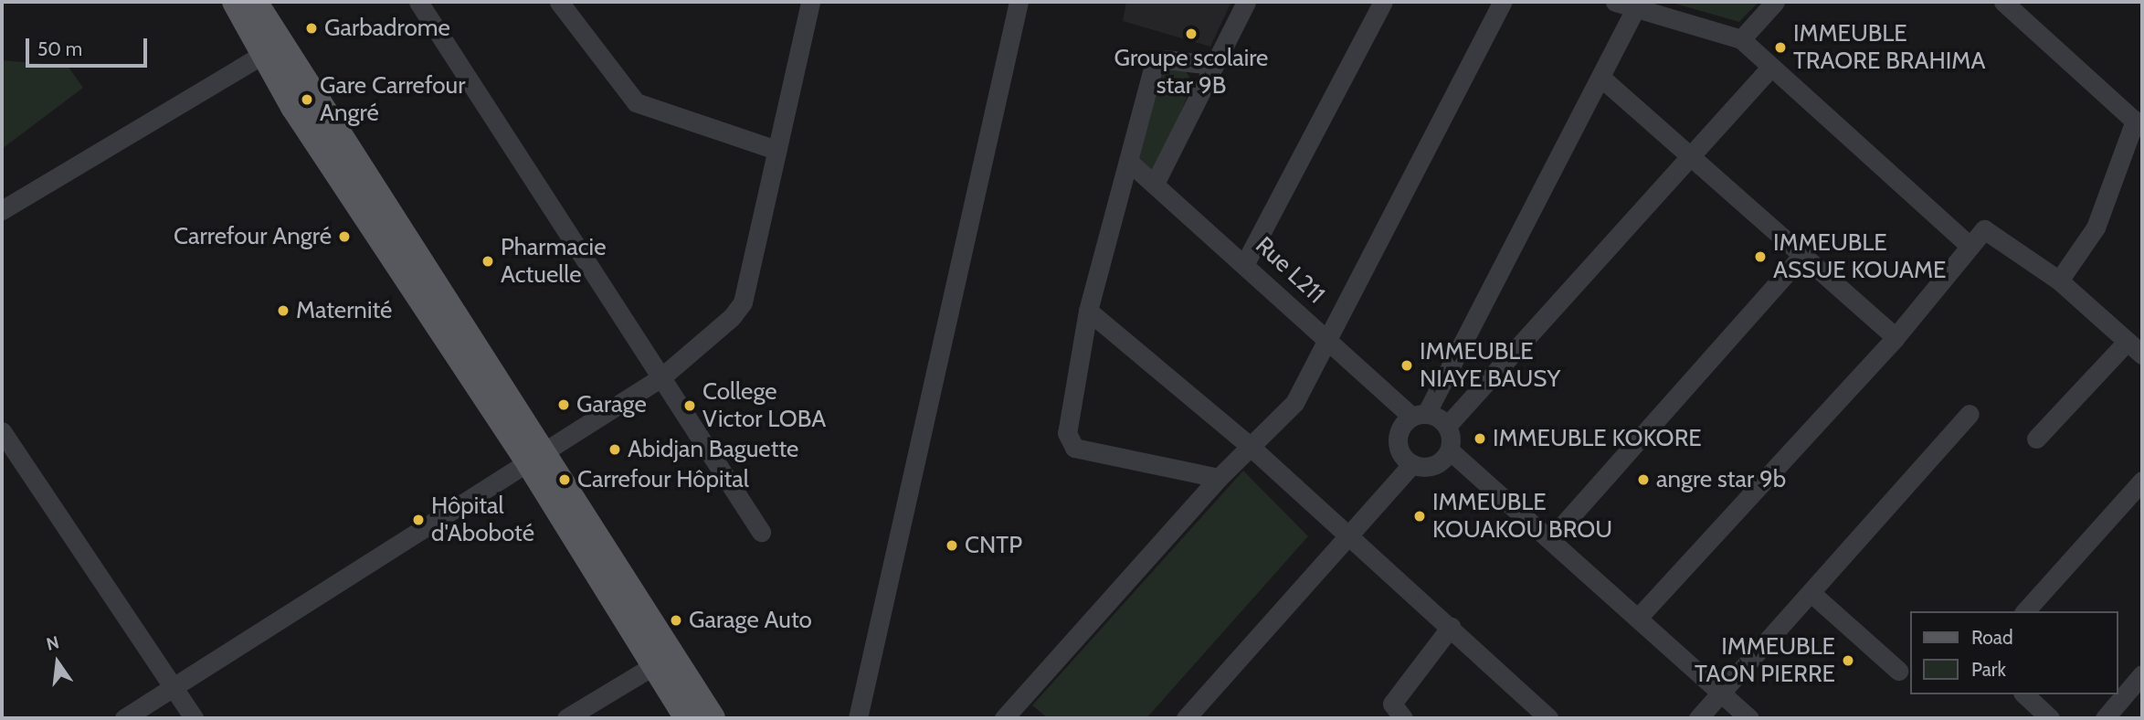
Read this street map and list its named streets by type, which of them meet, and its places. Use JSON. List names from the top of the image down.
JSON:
{
  "streets": {
    "street": ["Rue L211"]
  },
  "places": [
    "Garbadrome",
    "Groupe scolaire star 9B",
    "IMMEUBLE TRAORE BRAHIMA",
    "Gare Carrefour Angré",
    "Carrefour Angré",
    "IMMEUBLE ASSUE KOUAME",
    "Pharmacie Actuelle",
    "Maternité",
    "IMMEUBLE NIAYE BAUSY",
    "Garage",
    "College Victor LOBA",
    "IMMEUBLE KOKORE",
    "Abidjan Baguette",
    "Carrefour Hôpital",
    "angre star 9b",
    "IMMEUBLE KOUAKOU BROU",
    "Hôpital d'Aboboté",
    "CNTP",
    "Garage Auto",
    "IMMEUBLE TAON PIERRE"
  ],
  "legend": ["Road", "Park"],
  "scale_bar": "50 m",
  "north": "top"
}
